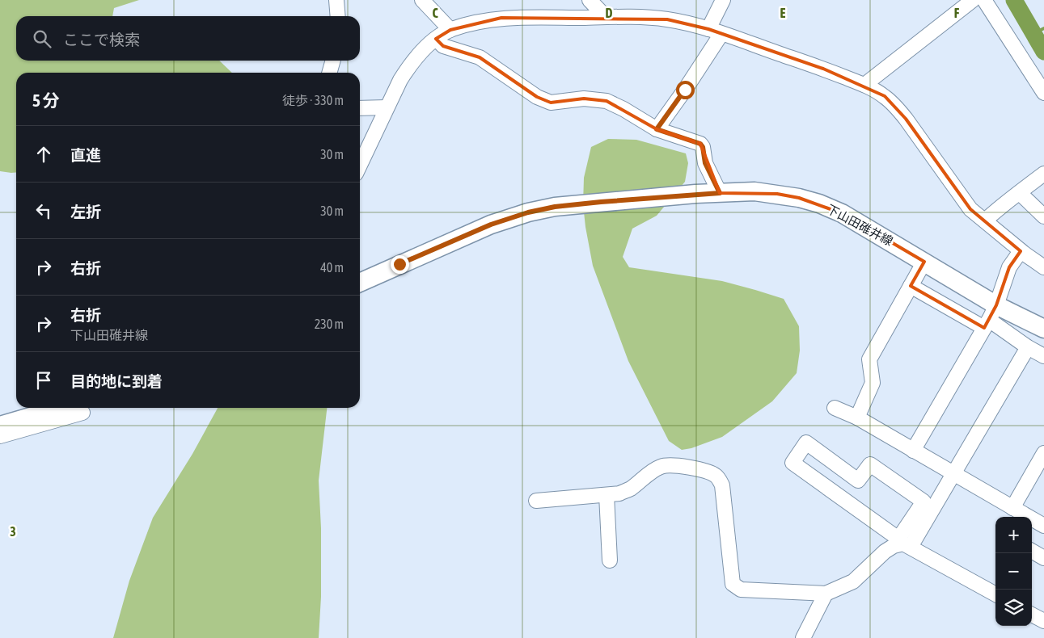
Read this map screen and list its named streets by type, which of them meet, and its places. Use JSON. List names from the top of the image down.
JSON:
{
  "streets": {
    "main road": ["下山田碓井線"]
  },
  "page": {
    "search": "ここで検索",
    "heading": ["5 分", "徒歩 · 330 m"],
    "list": [
      ["直進", "30 m"],
      ["左折", "30 m"],
      ["右折", "40 m"],
      ["右折", "下山田碓井線", "230 m"],
      "目的地に到着"
    ],
    "map_buttons": ["+", "−"]
  },
  "grid": {
    "columns": [
      "C",
      "D",
      "E",
      "F"
    ],
    "rows": ["3"]
  }
}
